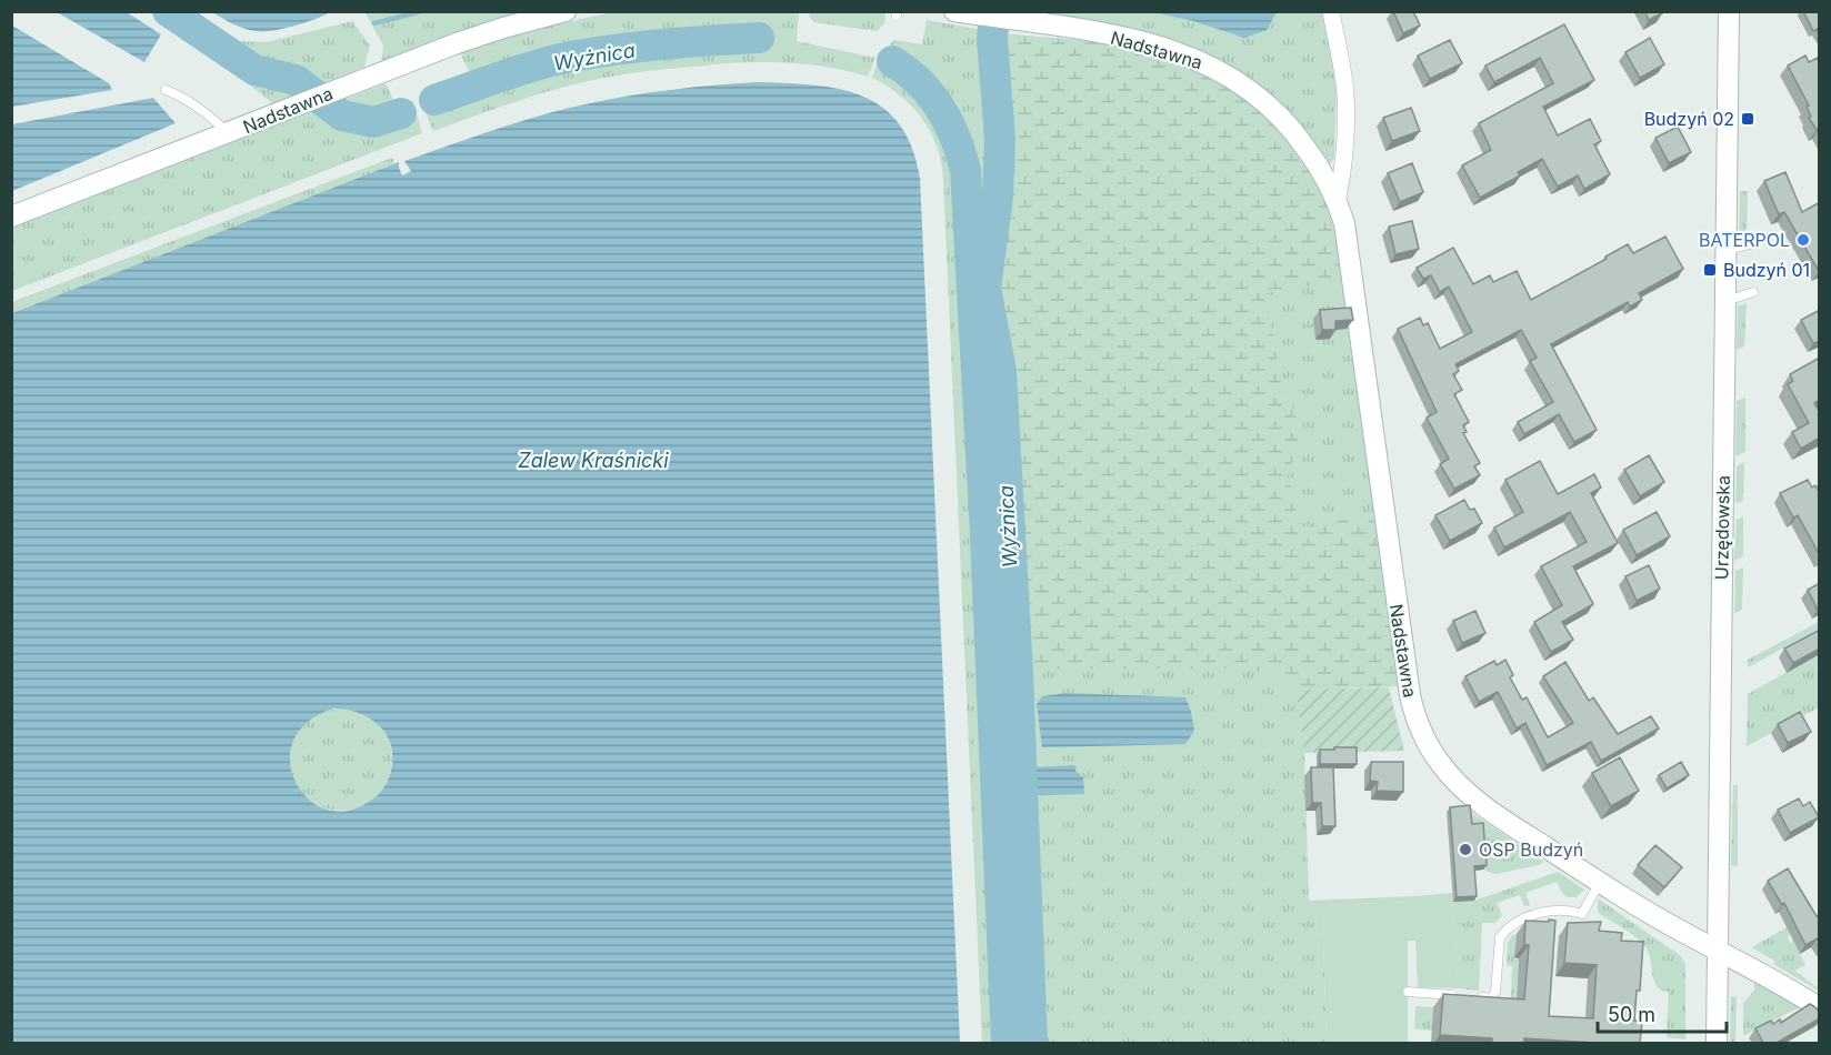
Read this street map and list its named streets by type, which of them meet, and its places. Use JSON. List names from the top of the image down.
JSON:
{
  "streets": {
    "street": ["Nadstawna", "Urzędowska"]
  },
  "crossings": [
    ["Nadstawna", "Urzędowska"]
  ],
  "water": ["Wyżnica", "Zalew Kraśnicki"],
  "places": {
    "transit": ["Budzyń 02", "Budzyń 01"],
    "other": ["BATERPOL", "OSP Budzyń"]
  },
  "scale_bar": "50 m"
}
